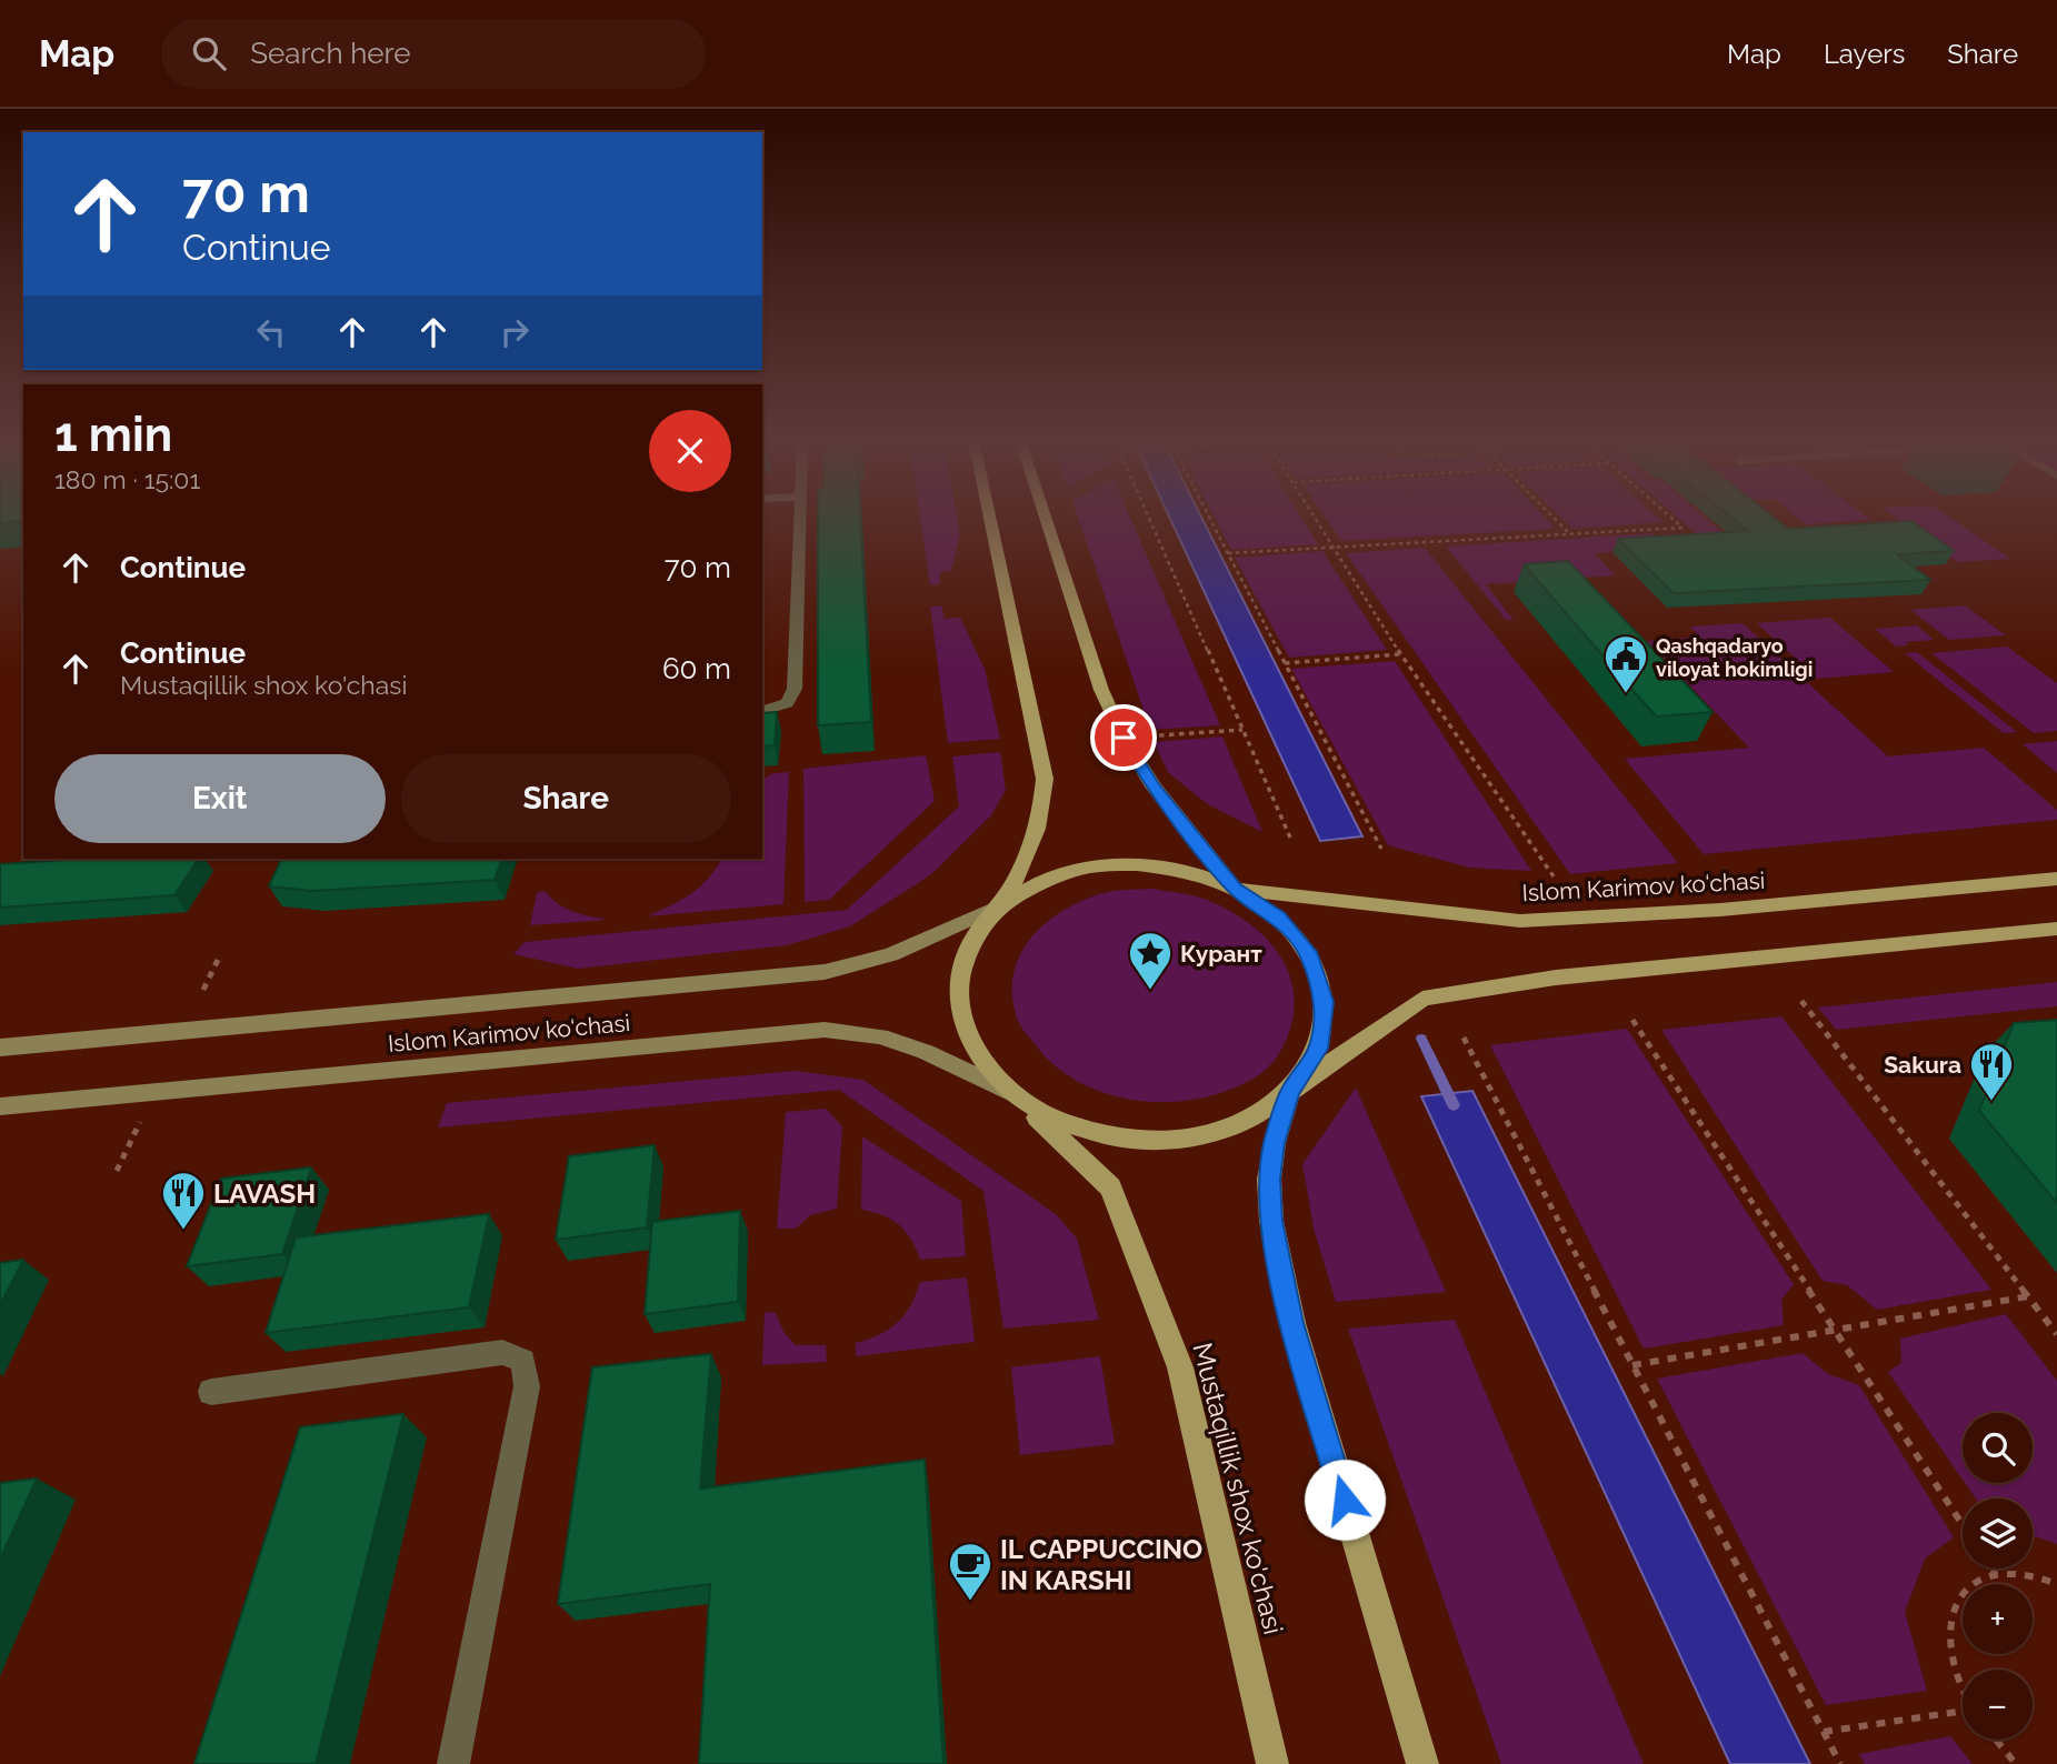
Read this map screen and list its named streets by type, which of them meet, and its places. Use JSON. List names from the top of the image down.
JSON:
{
  "streets": {
    "main road": ["Islom Karimov ko‘chasi", "Mustaqillik shox ko'chasi"]
  },
  "crossings": [
    ["Islom Karimov ko‘chasi", "Mustaqillik shox ko'chasi"]
  ],
  "places": {
    "public building": ["Qashqadaryo viloyat hokimligi"],
    "place": ["Курант"],
    "restaurant": ["Sakura", "LAVASH"],
    "cafe": ["IL CAPPUCCINO IN KARSHI"]
  },
  "page": {
    "header": "Map",
    "search": "Search here",
    "nav": ["Map", "Layers", "Share"],
    "turn": ["70 m", "Continue"],
    "heading": ["1 min", "180 m · 15:01"],
    "list": [
      {
        "name": "Continue",
        "value": "70 m"
      },
      {
        "name": "Continue",
        "note": "Mustaqillik shox ko'chasi",
        "value": "60 m"
      }
    ],
    "buttons": ["Exit", "Share"],
    "map_buttons": ["+", "−"]
  }
}
